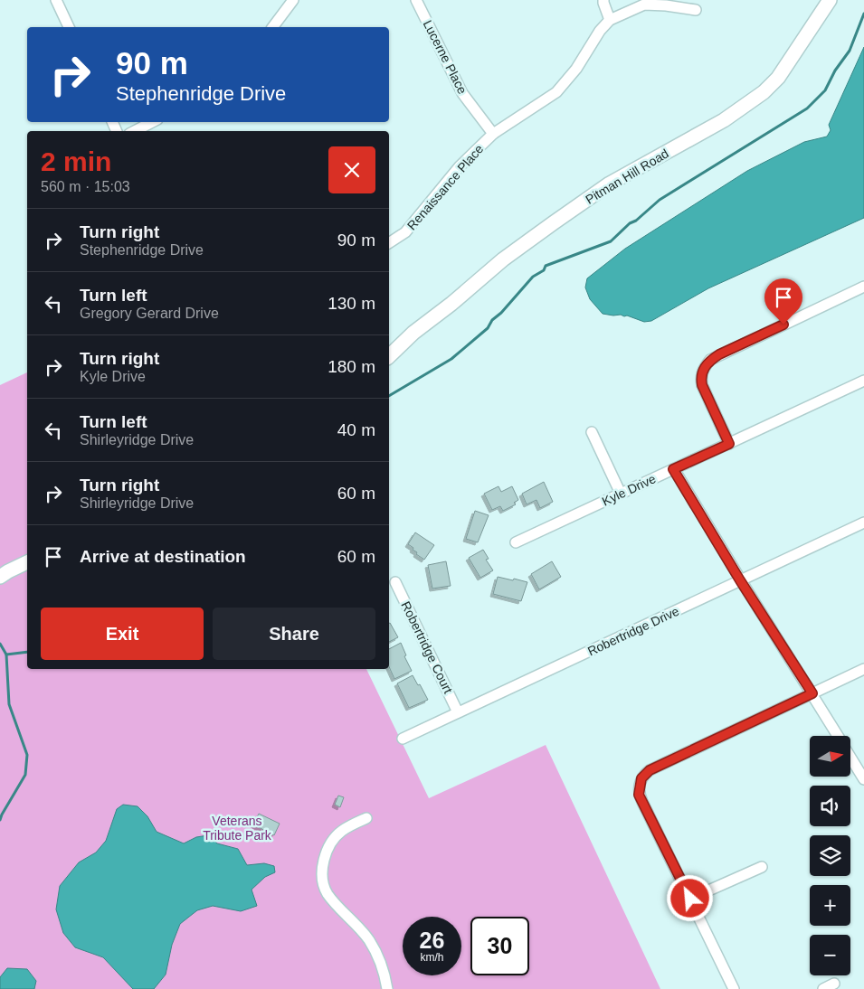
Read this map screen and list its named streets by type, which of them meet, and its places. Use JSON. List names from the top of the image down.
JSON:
{
  "streets": {
    "main road": ["Pitman Hill Road"],
    "street": [
      "Lucerne Place",
      "Renaissance Place",
      "Kyle Drive",
      "Robertridge Drive",
      "Robertridge Court"
    ]
  },
  "crossings": [
    ["Lucerne Place", "Renaissance Place"],
    ["Robertridge Drive", "Robertridge Court"]
  ],
  "parks": ["Veterans Tribute Park"],
  "north": "right",
  "page": {
    "turn": ["90 m", "Stephenridge Drive"],
    "heading": ["2 min", "560 m · 15:03"],
    "list": [
      {
        "name": "Turn right",
        "note": "Stephenridge Drive",
        "value": "90 m"
      },
      {
        "name": "Turn left",
        "note": "Gregory Gerard Drive",
        "value": "130 m"
      },
      {
        "name": "Turn right",
        "note": "Kyle Drive",
        "value": "180 m"
      },
      {
        "name": "Turn left",
        "note": "Shirleyridge Drive",
        "value": "40 m"
      },
      {
        "name": "Turn right",
        "note": "Shirleyridge Drive",
        "value": "60 m"
      },
      {
        "name": "Arrive at destination",
        "value": "60 m"
      }
    ],
    "buttons": ["Exit", "Share"],
    "map_buttons": ["+", "−"],
    "speed": "26 km/h",
    "limit": "30"
  }
}
